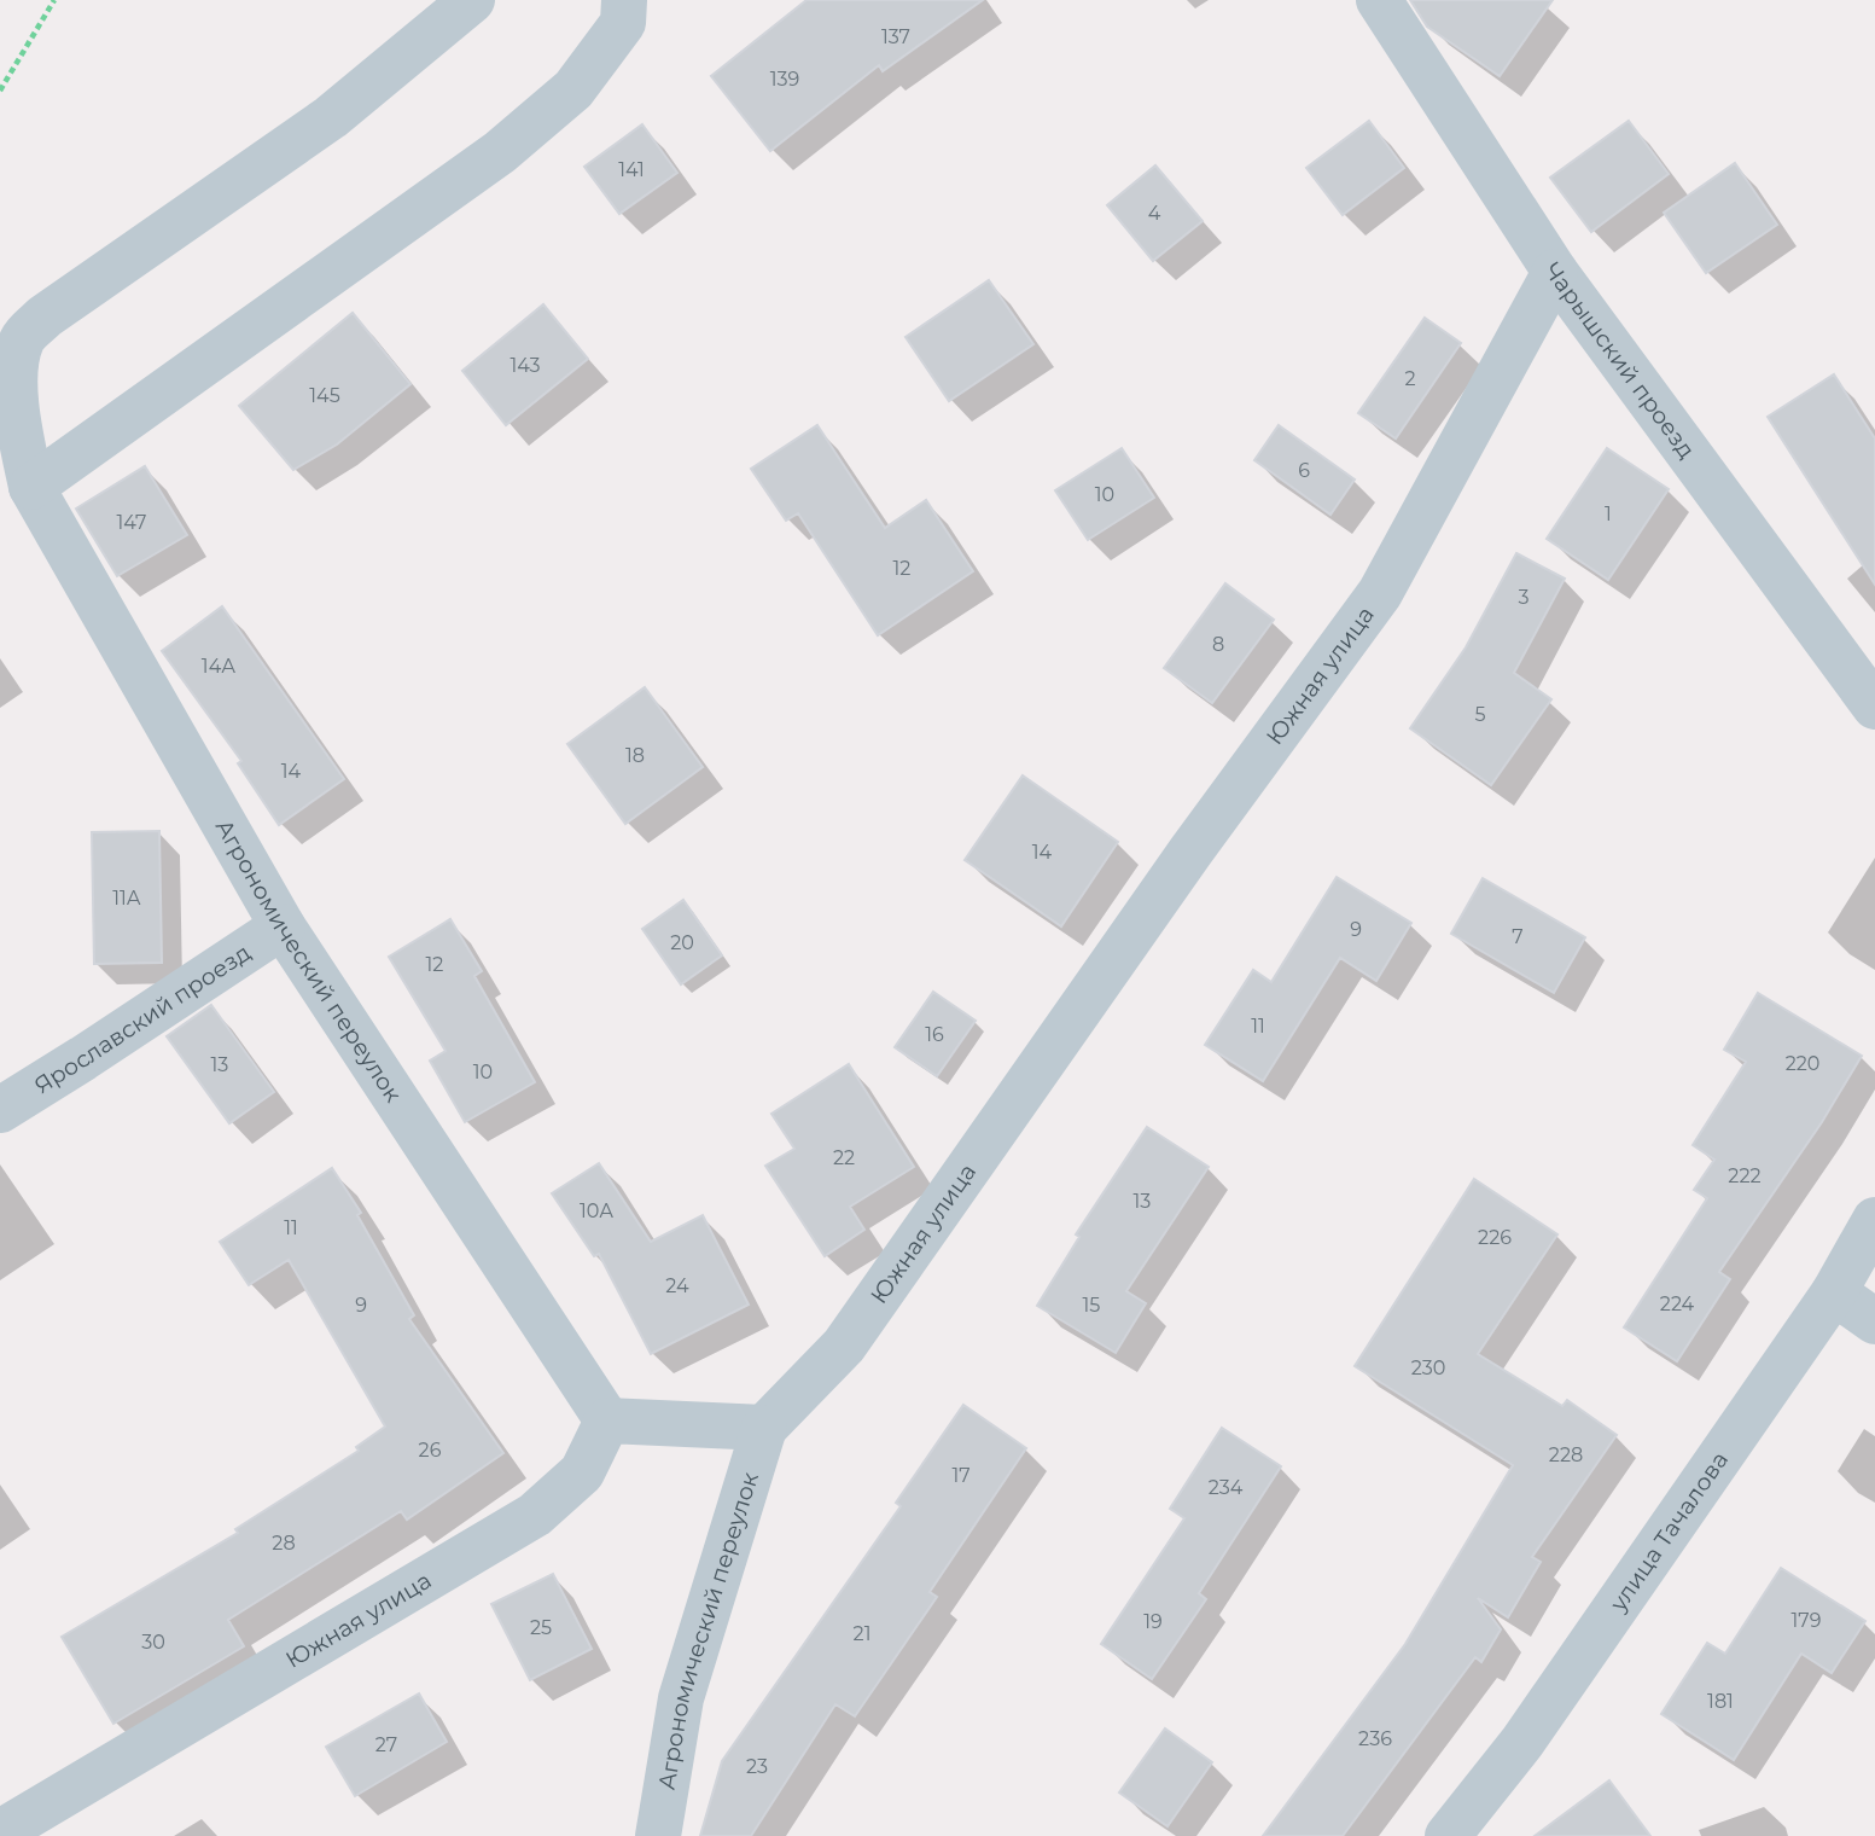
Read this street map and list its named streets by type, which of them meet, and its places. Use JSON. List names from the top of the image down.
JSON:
{
  "streets": {
    "street": [
      "Чарышский проезд",
      "Южная улица",
      "Агрономический переулок",
      "Ярославский проезд",
      "улица Тачалова"
    ]
  },
  "crossings": [
    ["Чарышский проезд", "Южная улица"],
    ["Южная улица", "Агрономический переулок"],
    ["Агрономический переулок", "Ярославский проезд"]
  ],
  "house_numbers": [
    "137",
    "139",
    "141",
    "4",
    "143",
    "2",
    "145",
    "6",
    "10",
    "1",
    "147",
    "12",
    "3",
    "8",
    "14А",
    "5",
    "18",
    "14",
    "14",
    "11А",
    "9",
    "7",
    "20",
    "12",
    "11",
    "16",
    "220",
    "13",
    "10",
    "22",
    "222",
    "13",
    "10А",
    "11",
    "226",
    "24",
    "224",
    "9",
    "15",
    "230",
    "26",
    "228",
    "17",
    "234",
    "28",
    "179",
    "19",
    "25",
    "21",
    "30",
    "181",
    "236",
    "27",
    "23"
  ]
}
